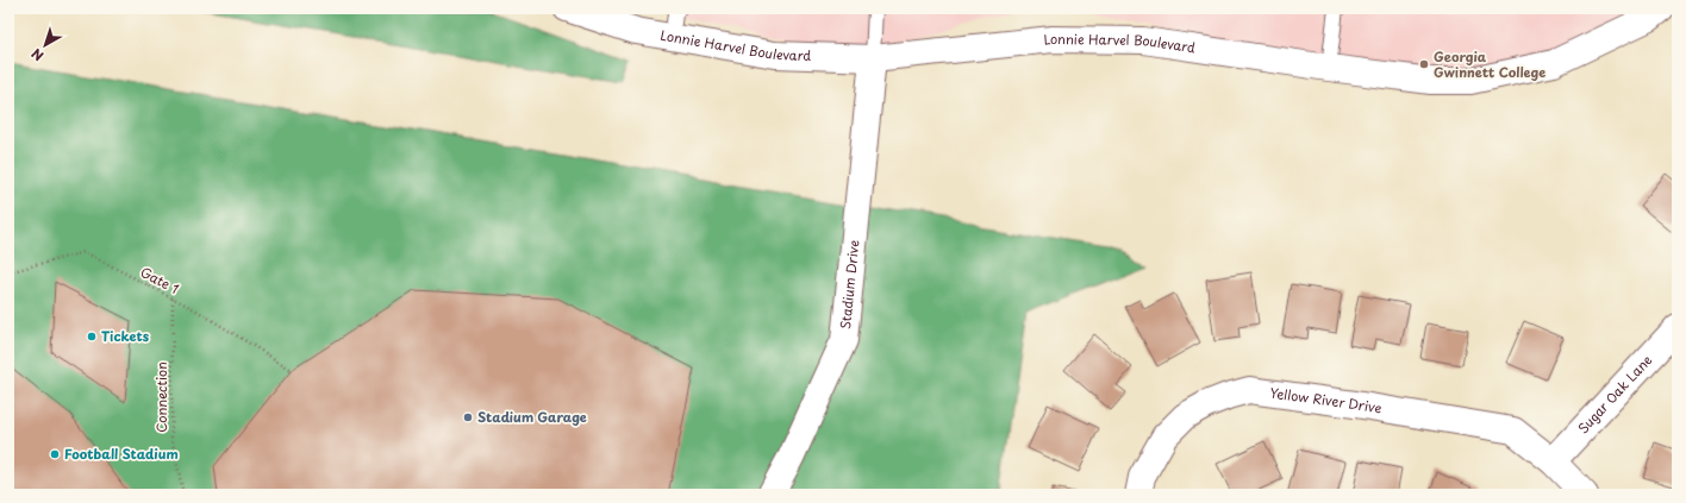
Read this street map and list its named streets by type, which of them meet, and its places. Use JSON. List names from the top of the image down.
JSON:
{
  "streets": {
    "street": [
      "Lonnie Harvel Boulevard",
      "Stadium Drive",
      "Sugar Oak Lane",
      "Yellow River Drive"
    ],
    "path": ["Gate 1", "Connection"]
  },
  "crossings": [
    ["Lonnie Harvel Boulevard", "Stadium Drive"],
    ["Gate 1", "Connection"],
    ["Sugar Oak Lane", "Yellow River Drive"]
  ],
  "places": [
    "Georgia Gwinnett College",
    "Tickets",
    "Stadium Garage",
    "Football Stadium"
  ],
  "north": "bottom left"
}
